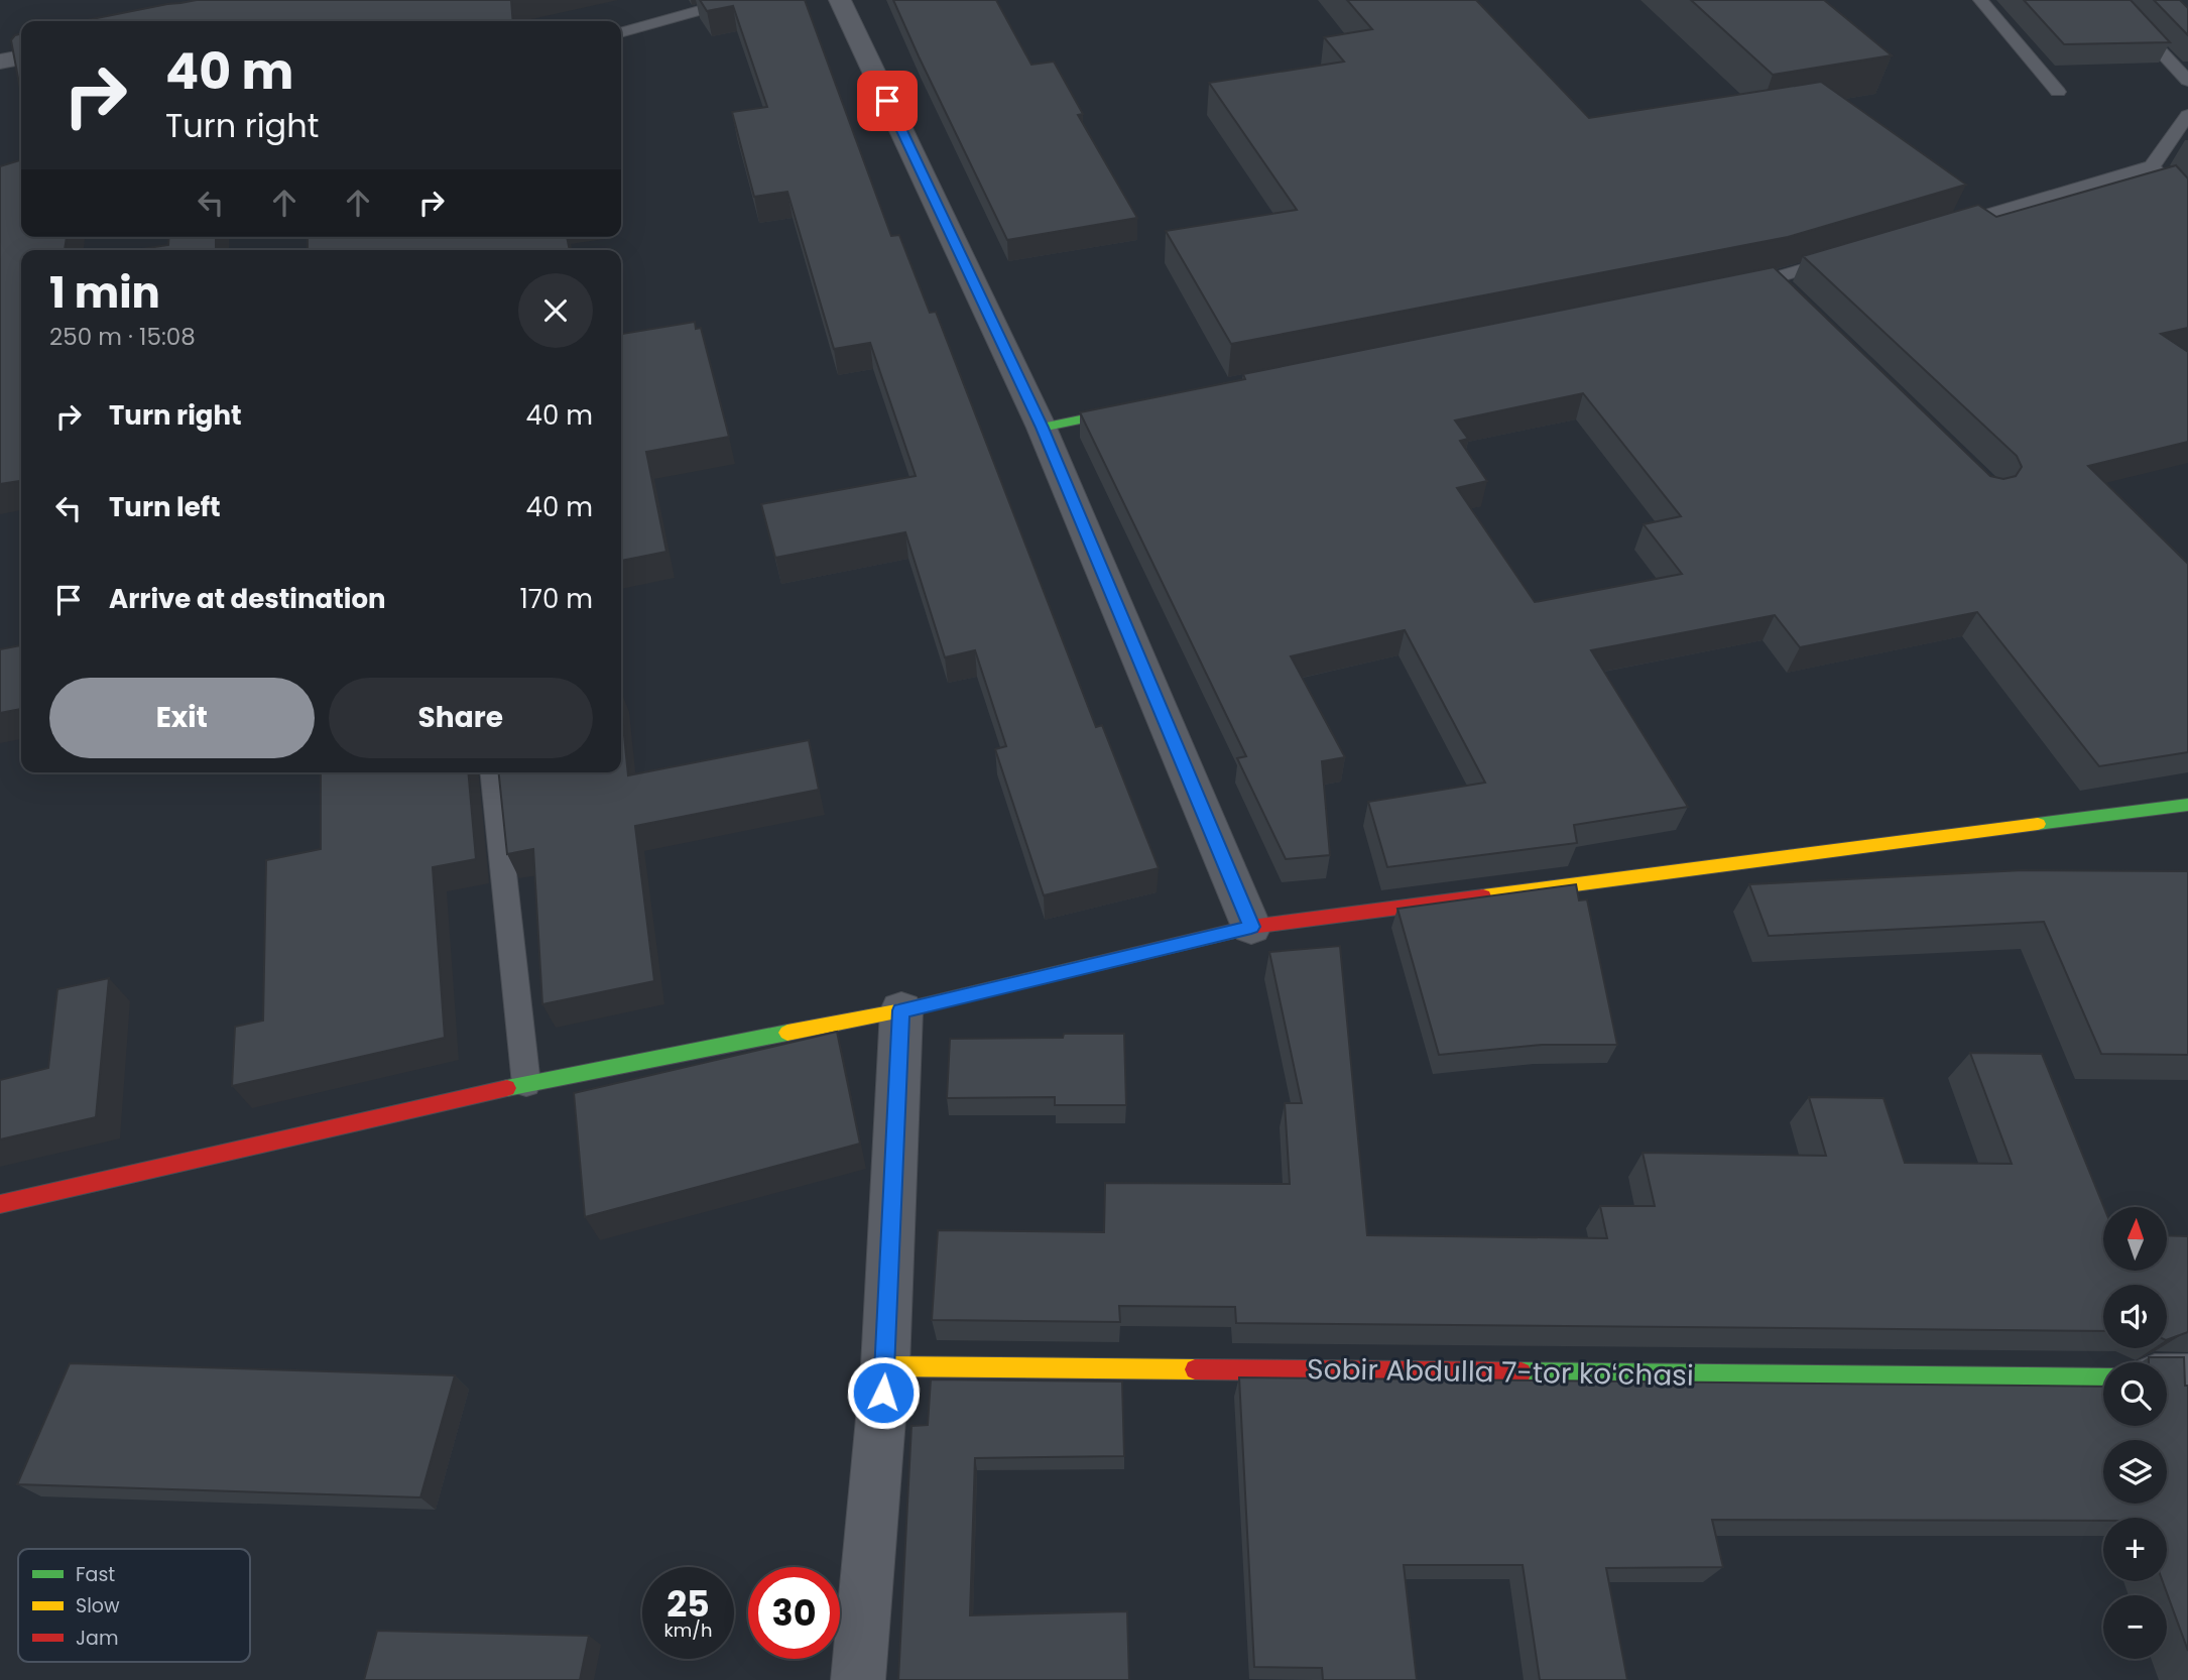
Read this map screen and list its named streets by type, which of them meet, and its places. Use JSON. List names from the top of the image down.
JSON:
{
  "streets": {
    "street": ["Sobir Abdulla 7-tor koʻchasi"]
  },
  "legend": ["Fast", "Slow", "Jam"],
  "north": "top",
  "page": {
    "turn": ["40 m", "Turn right"],
    "heading": ["1 min", "250 m · 15:08"],
    "list": [
      {
        "name": "Turn right",
        "value": "40 m"
      },
      {
        "name": "Turn left",
        "value": "40 m"
      },
      {
        "name": "Arrive at destination",
        "value": "170 m"
      }
    ],
    "buttons": ["Exit", "Share"],
    "map_buttons": ["+", "−"],
    "speed": "25 km/h",
    "limit": "30"
  }
}
